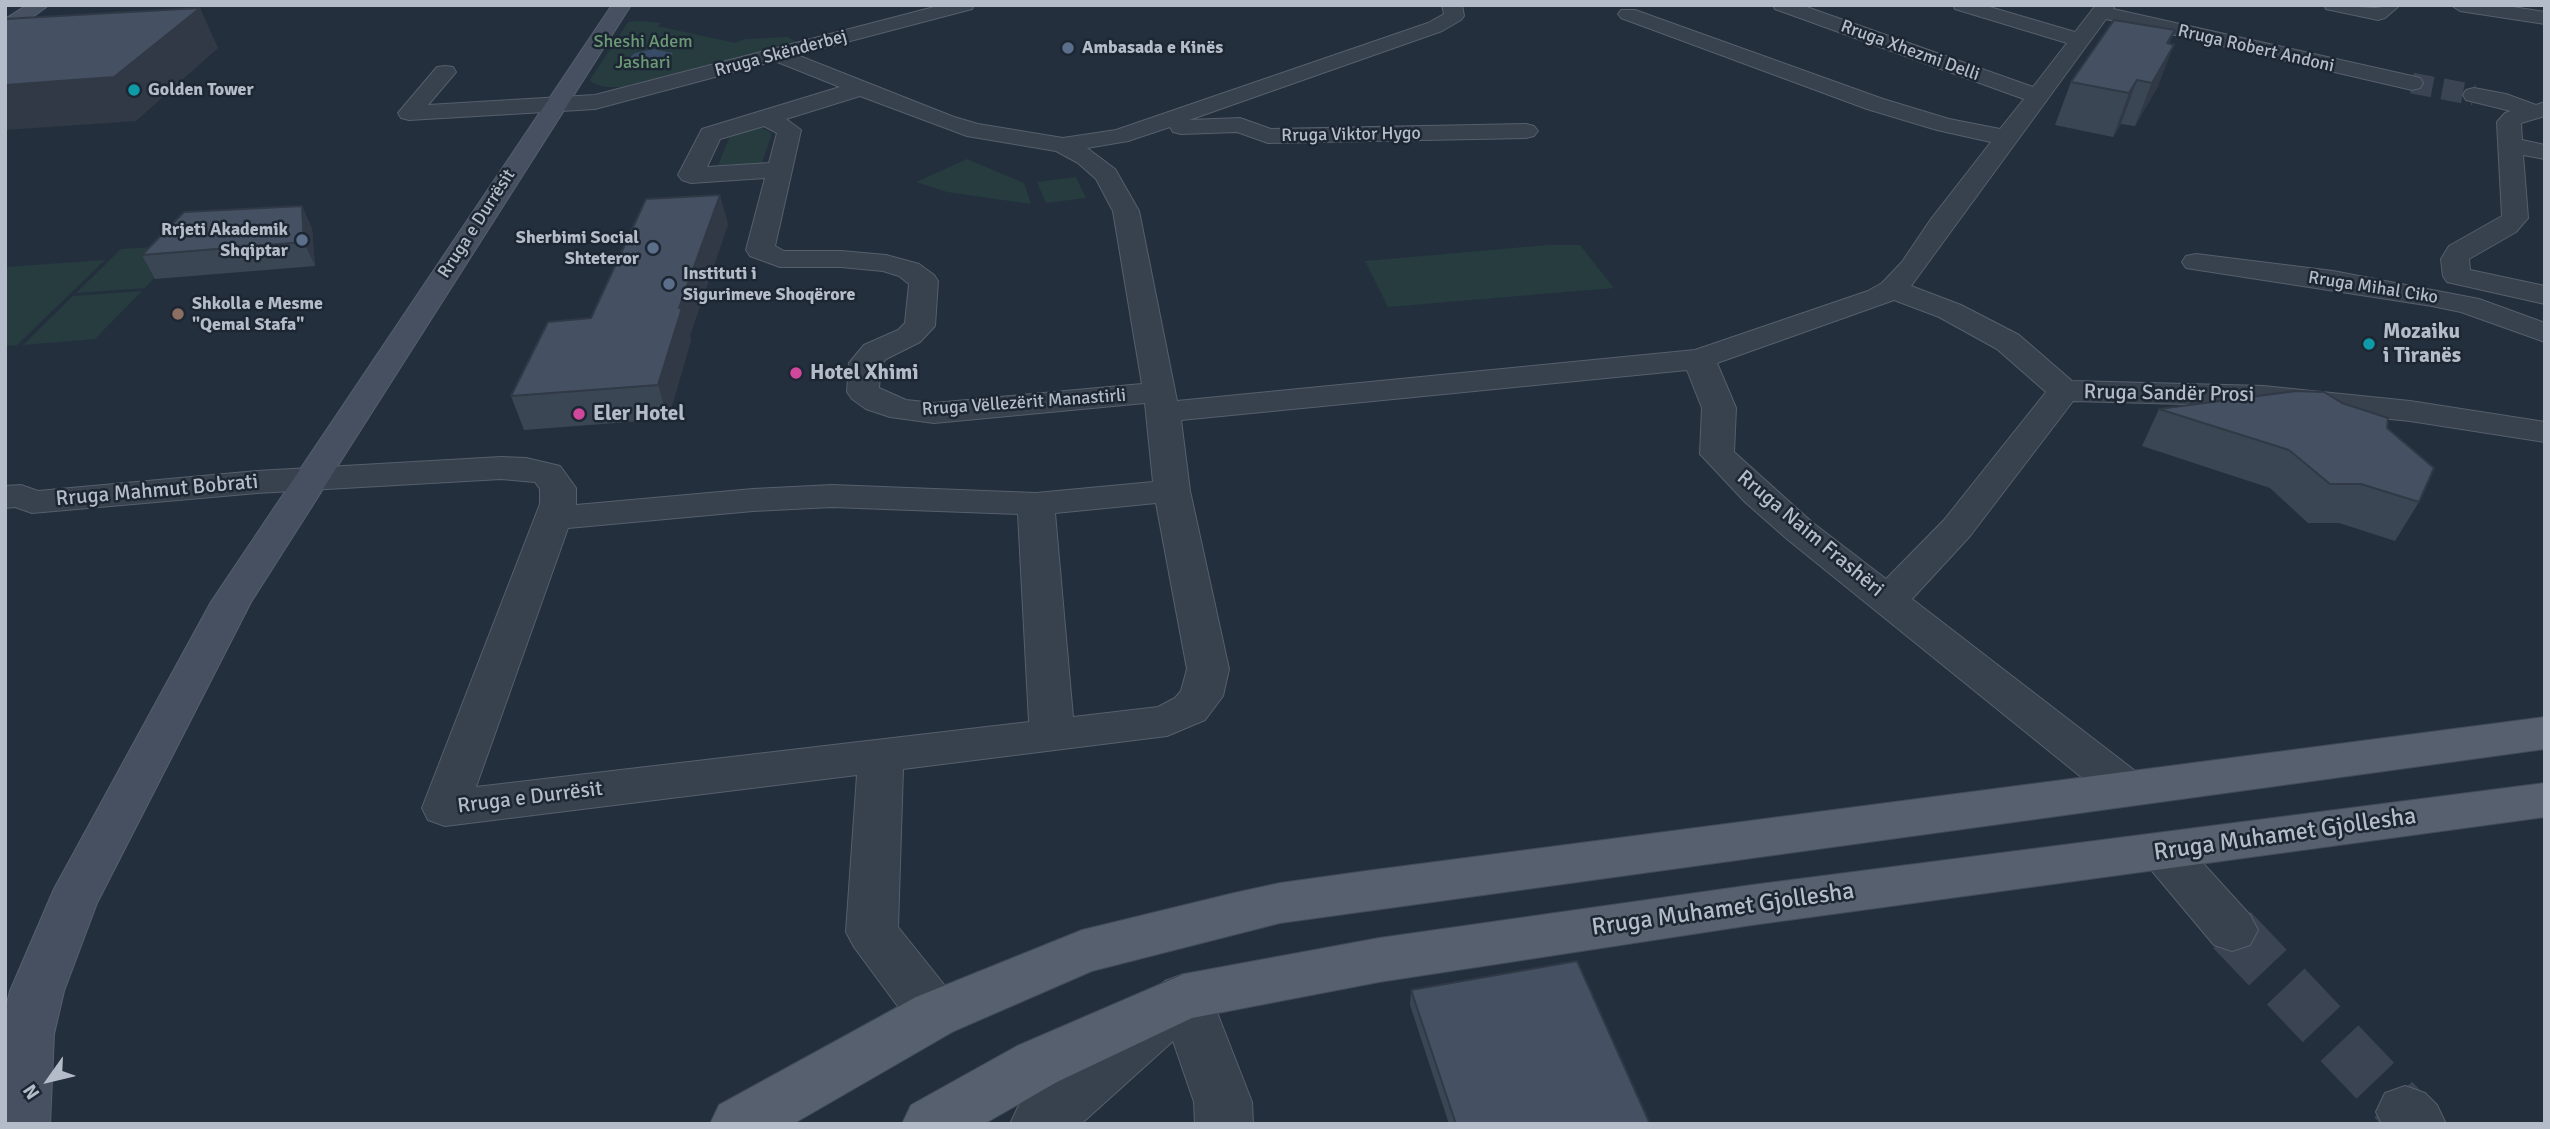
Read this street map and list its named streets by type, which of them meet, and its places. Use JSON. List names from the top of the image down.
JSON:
{
  "streets": {
    "main road": ["Rruga e Durrësit", "Rruga Muhamet Gjollesha"],
    "street": [
      "Rruga Robert Andoni",
      "Rruga Xhezmi Delli",
      "Rruga Skënderbej",
      "Rruga Viktor Hygo",
      "Rruga Mihal Ciko",
      "Rruga Sandër Prosi",
      "Rruga Vëllezërit Manastirli",
      "Rruga Mahmut Bobrati",
      "Rruga Naim Frashëri"
    ]
  },
  "crossings": [
    ["Rruga Skënderbej", "Rruga e Durrësit"],
    ["Rruga e Durrësit", "Rruga Mahmut Bobrati"],
    ["Rruga Sandër Prosi", "Rruga Naim Frashëri"],
    ["Rruga Vëllezërit Manastirli", "Rruga Naim Frashëri"]
  ],
  "parks": ["Sheshi Adem Jashari"],
  "places": [
    "Ambasada e Kinës",
    "Golden Tower",
    "Rrjeti Akademik Shqiptar",
    "Sherbimi Social Shteteror",
    "Instituti i Sigurimeve Shoqërore",
    "Shkolla e Mesme \"Qemal Stafa\"",
    "Mozaiku i Tiranës",
    "Hotel Xhimi",
    "Eler Hotel"
  ],
  "north": "bottom left"
}
